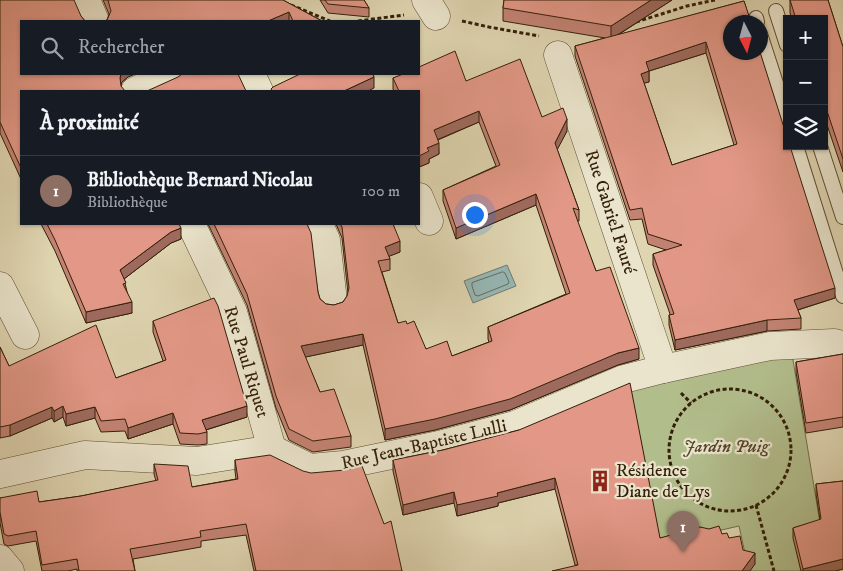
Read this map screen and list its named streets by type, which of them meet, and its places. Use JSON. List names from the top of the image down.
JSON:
{
  "streets": {
    "street": ["Rue Gabriel Fauré", "Rue Paul Riquet", "Rue Jean-Baptiste Lulli"]
  },
  "crossings": [
    ["Rue Gabriel Fauré", "Rue Jean-Baptiste Lulli"],
    ["Rue Paul Riquet", "Rue Jean-Baptiste Lulli"]
  ],
  "parks": ["Jardin Puig"],
  "places": {
    "building": ["Résidence Diane de Lys"]
  },
  "north": "bottom",
  "page": {
    "map_buttons": ["+", "−"],
    "search": "Rechercher",
    "heading": "À proximité",
    "list": [
      {
        "mark": "1",
        "name": "Bibliothèque Bernard Nicolau",
        "note": "Bibliothèque",
        "value": "100 m"
      }
    ],
    "pins": "1"
  }
}
